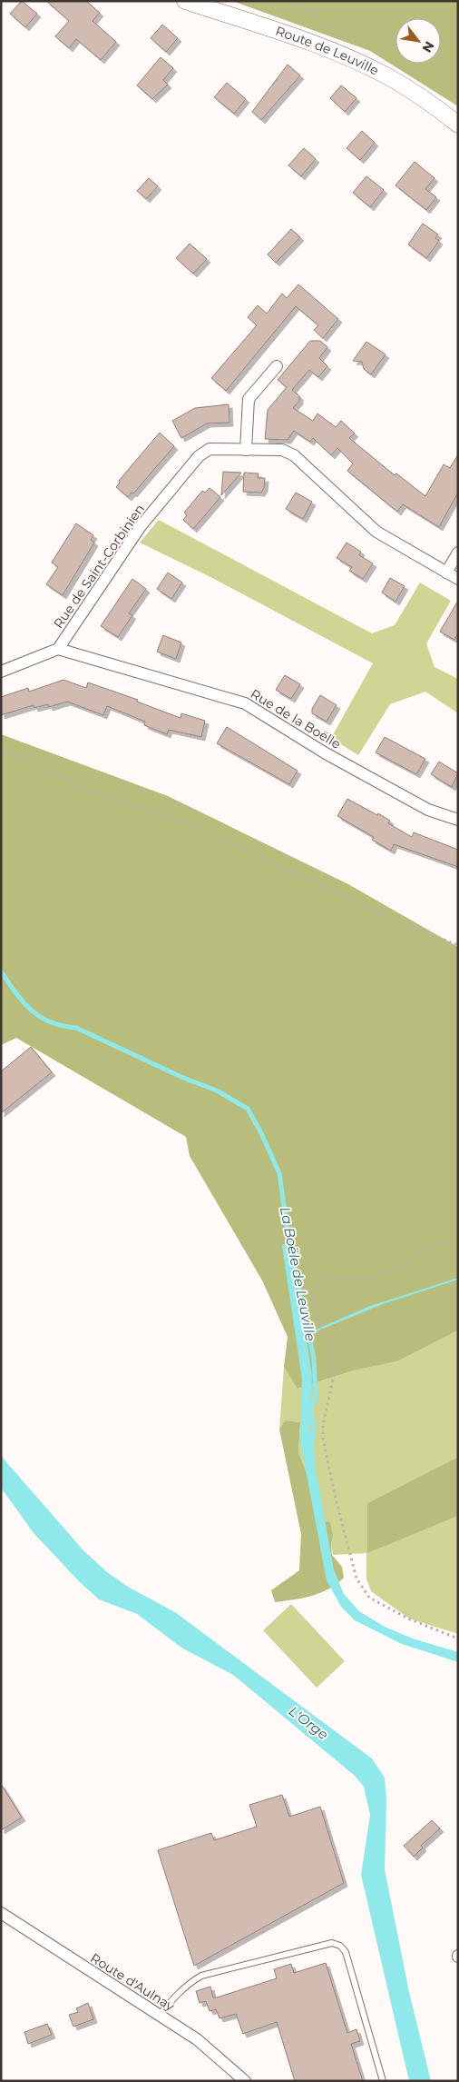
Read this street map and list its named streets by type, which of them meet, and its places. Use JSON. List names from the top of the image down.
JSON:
{
  "streets": {
    "street": [
      "Route de Leuville",
      "Rue de Saint-Corbinien",
      "Rue de la Boëlle",
      "Route d'Aulnay"
    ]
  },
  "crossings": [
    ["Rue de Saint-Corbinien", "Rue de la Boëlle"]
  ],
  "water": ["La Boële de Leuville", "L'Orge"],
  "north": "bottom right"
}
